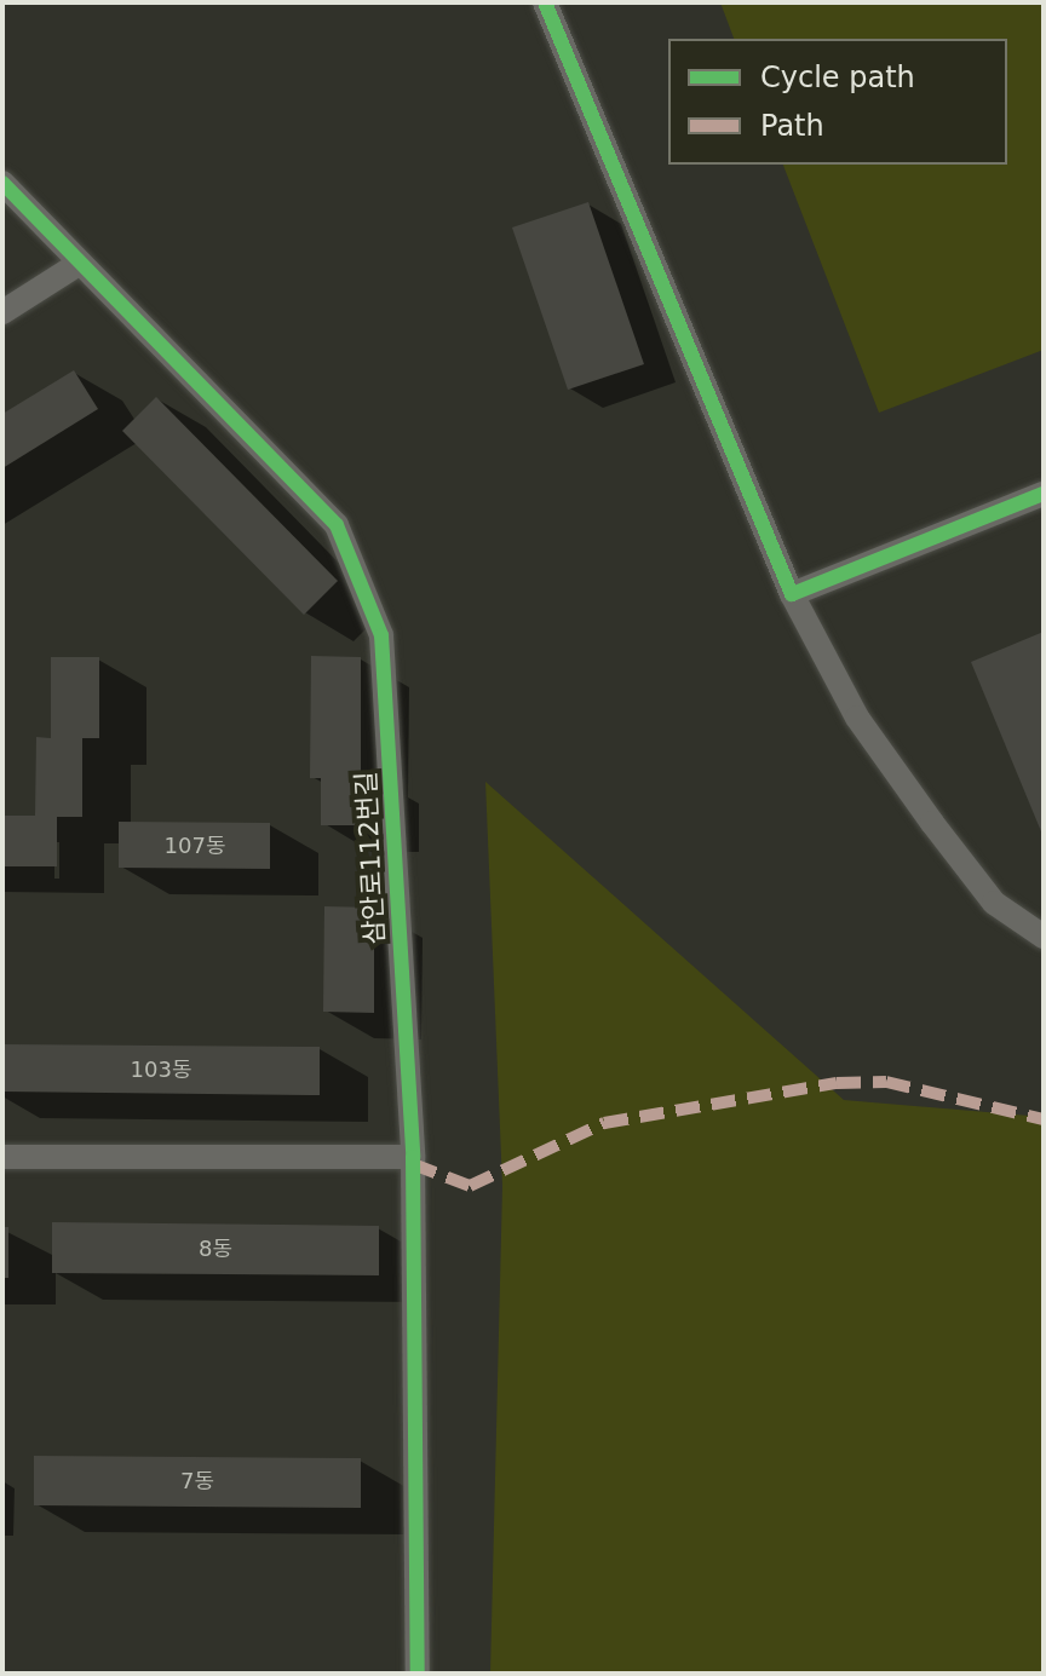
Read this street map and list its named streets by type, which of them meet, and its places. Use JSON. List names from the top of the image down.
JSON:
{
  "streets": {
    "street": ["삼안로112번길"]
  },
  "house_numbers": [
    "107동",
    "103동",
    "8동",
    "7동"
  ],
  "legend": ["Cycle path", "Path"]
}
